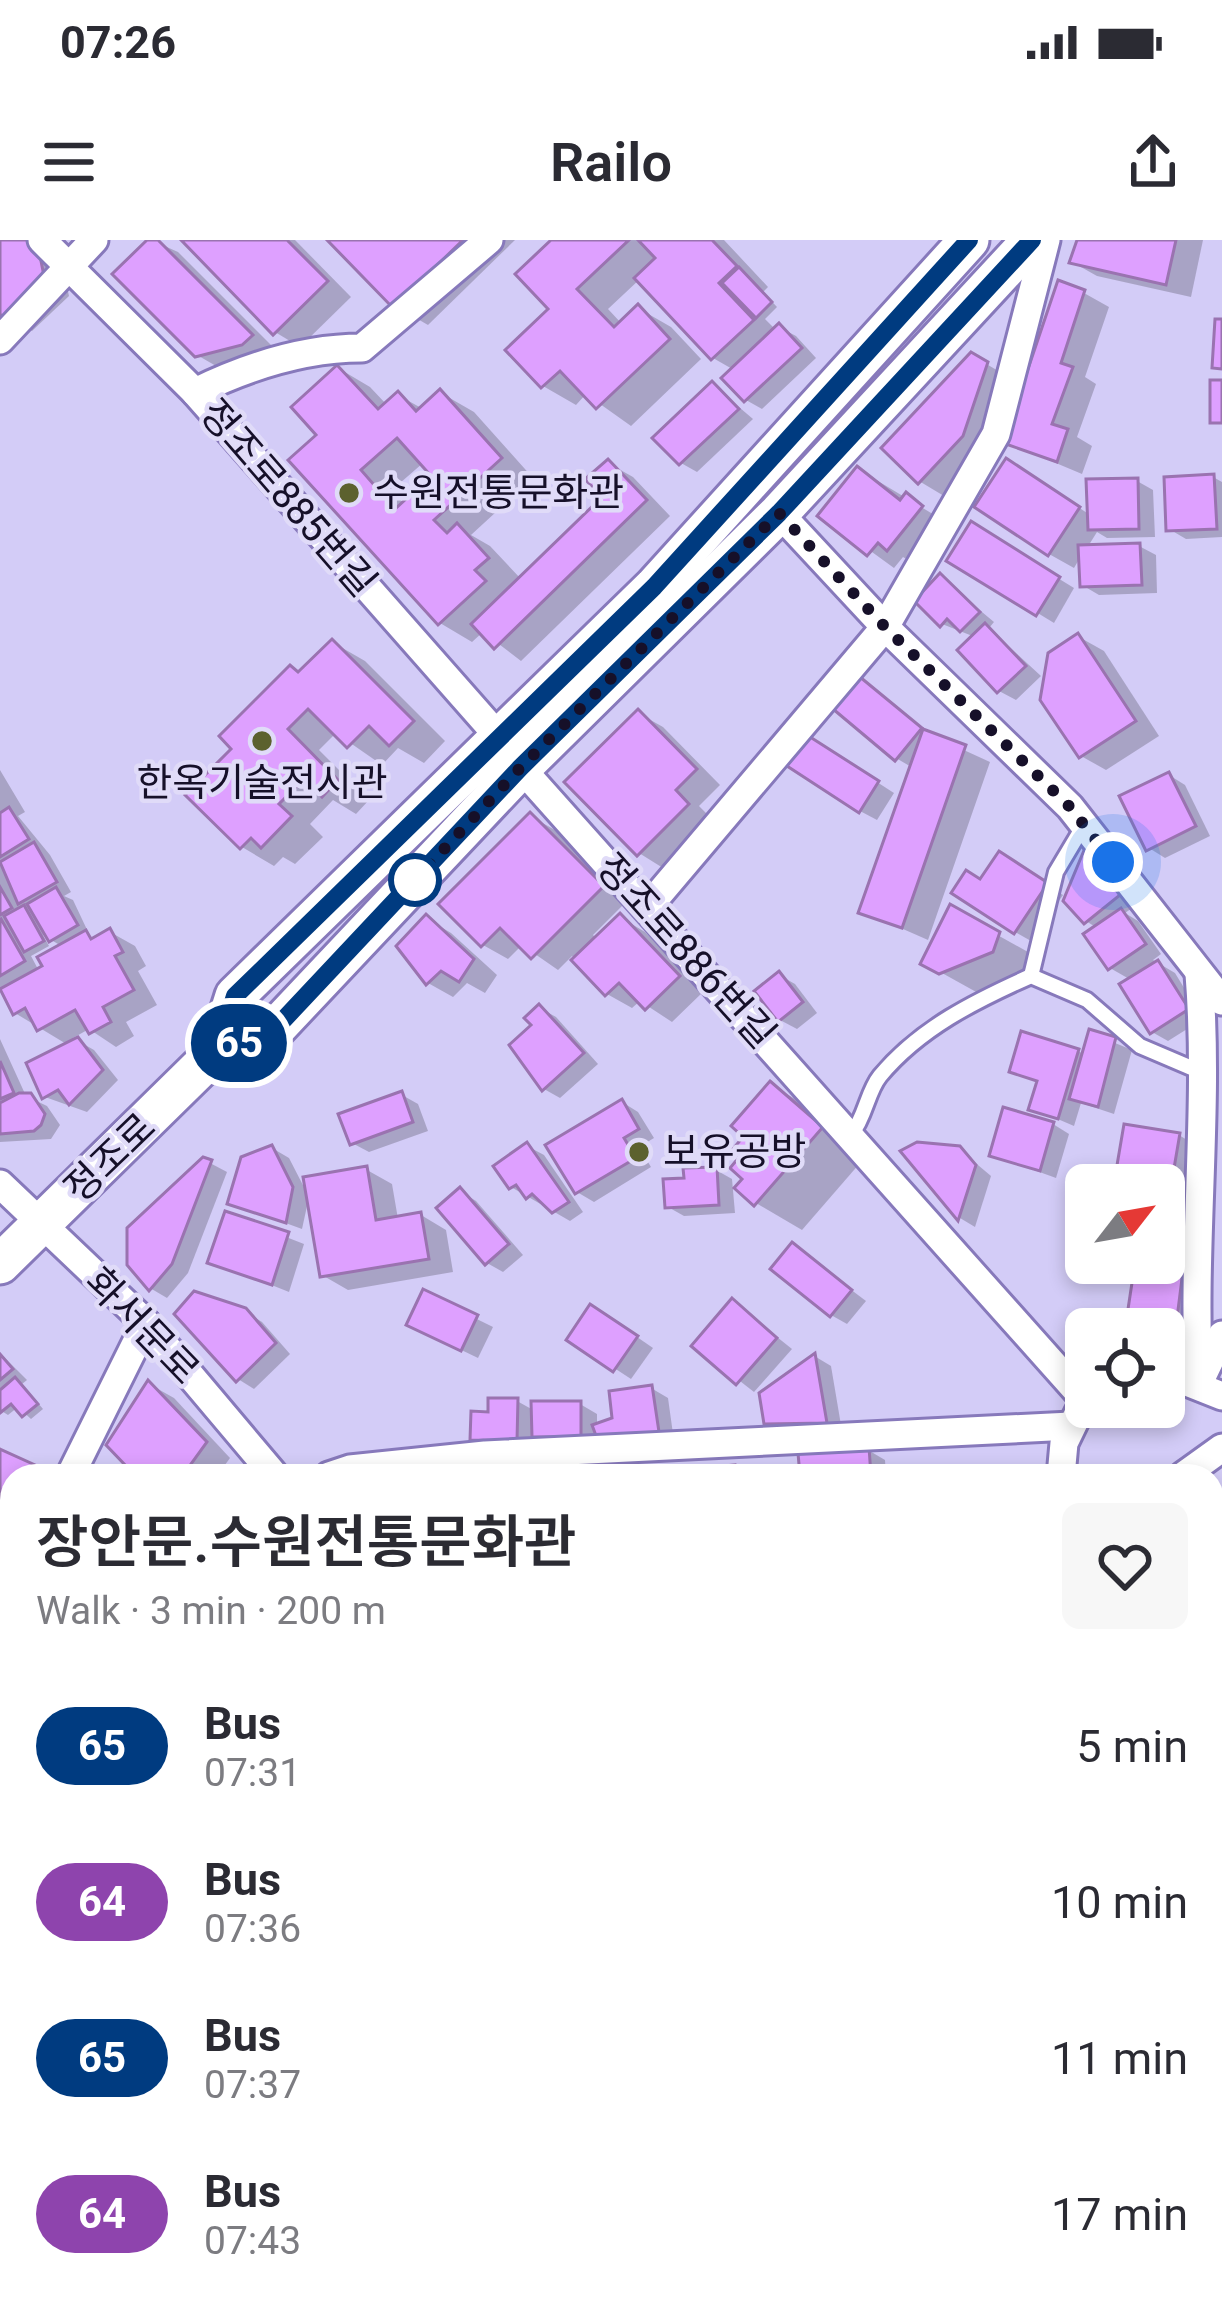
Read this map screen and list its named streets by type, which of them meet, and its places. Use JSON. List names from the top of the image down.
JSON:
{
  "streets": {
    "street": [
      "정조로885번길",
      "정조로886번길",
      "정조로",
      "화서문로"
    ]
  },
  "crossings": [
    ["정조로885번길", "정조로886번길"],
    ["정조로885번길", "정조로"],
    ["정조로886번길", "정조로"],
    ["정조로", "화서문로"]
  ],
  "places": ["수원전통문화관", "한옥기술전시관", "보유공방"],
  "lines": ["bus line 65"],
  "north": "top right",
  "page": {
    "status": "07:26",
    "header": "Railo",
    "on_map": "65",
    "heading": ["장안문.수원전통문화관", "Walk · 3 min · 200 m"],
    "list": [
      {
        "mark": "65",
        "name": "Bus",
        "note": "07:31",
        "value": "5 min"
      },
      {
        "mark": "64",
        "name": "Bus",
        "note": "07:36",
        "value": "10 min"
      },
      {
        "mark": "65",
        "name": "Bus",
        "note": "07:37",
        "value": "11 min"
      },
      {
        "mark": "64",
        "name": "Bus",
        "note": "07:43",
        "value": "17 min"
      }
    ]
  }
}
